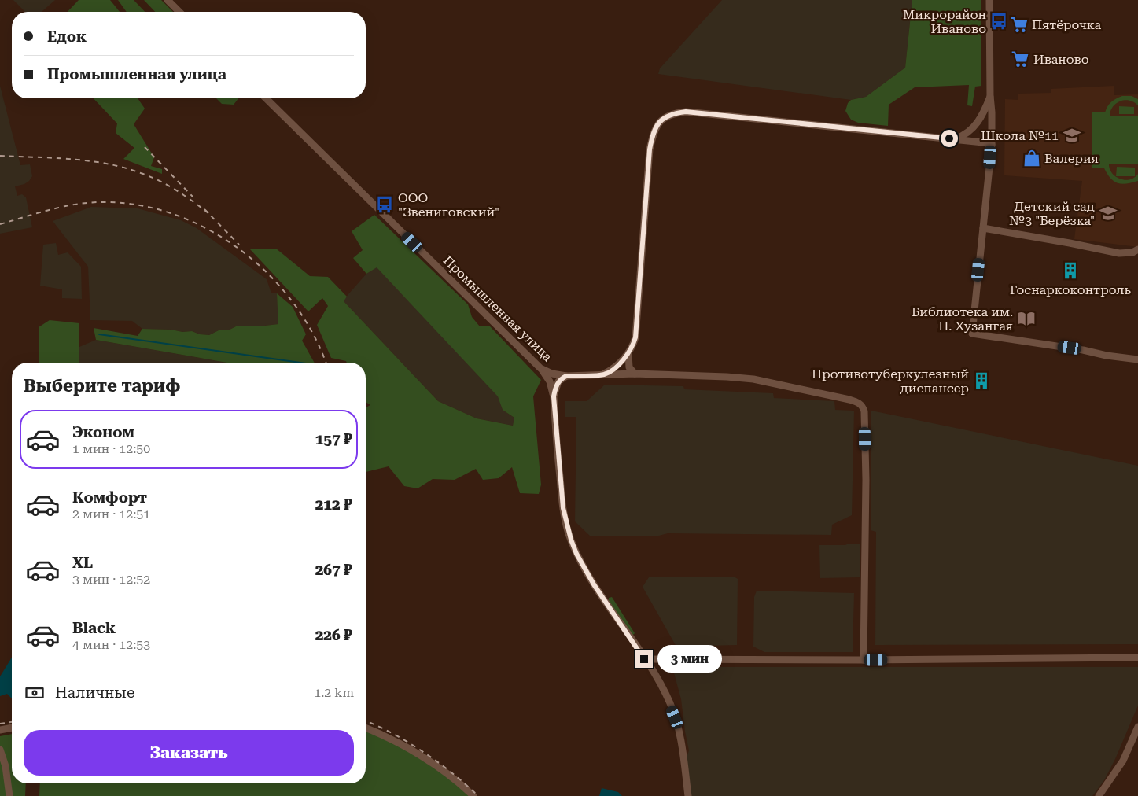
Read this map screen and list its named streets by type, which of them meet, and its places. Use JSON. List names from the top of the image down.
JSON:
{
  "streets": {
    "street": ["Промышленная улица"]
  },
  "places": {
    "bus stop": ["Микрорайон Иваново", "ООО \"Звениговский\""],
    "supermarket": ["Пятёрочка", "Иваново"],
    "school or university": ["Школа №11", "Детский сад №3 \"Берёзка\""],
    "shop": ["Валерия"],
    "building": ["Госнаркоконтроль", "Противотуберкулезный диспансер"],
    "library": ["Библиотека им. П. Хузангая"]
  },
  "page": {
    "banner": ["Едок", "Промышленная улица"],
    "heading": "Выберите тариф",
    "list": [
      {
        "name": "Эконом",
        "note": "1 мин · 12:50",
        "value": "157 ₽"
      },
      {
        "name": "Комфорт",
        "note": "2 мин · 12:51",
        "value": "212 ₽"
      },
      {
        "name": "XL",
        "note": "3 мин · 12:52",
        "value": "267 ₽"
      },
      {
        "name": "Black",
        "note": "4 мин · 12:53",
        "value": "226 ₽"
      }
    ],
    "bubble": "3 мин",
    "pay": ["Наличные", "1.2 km"],
    "buttons": "Заказать"
  }
}
